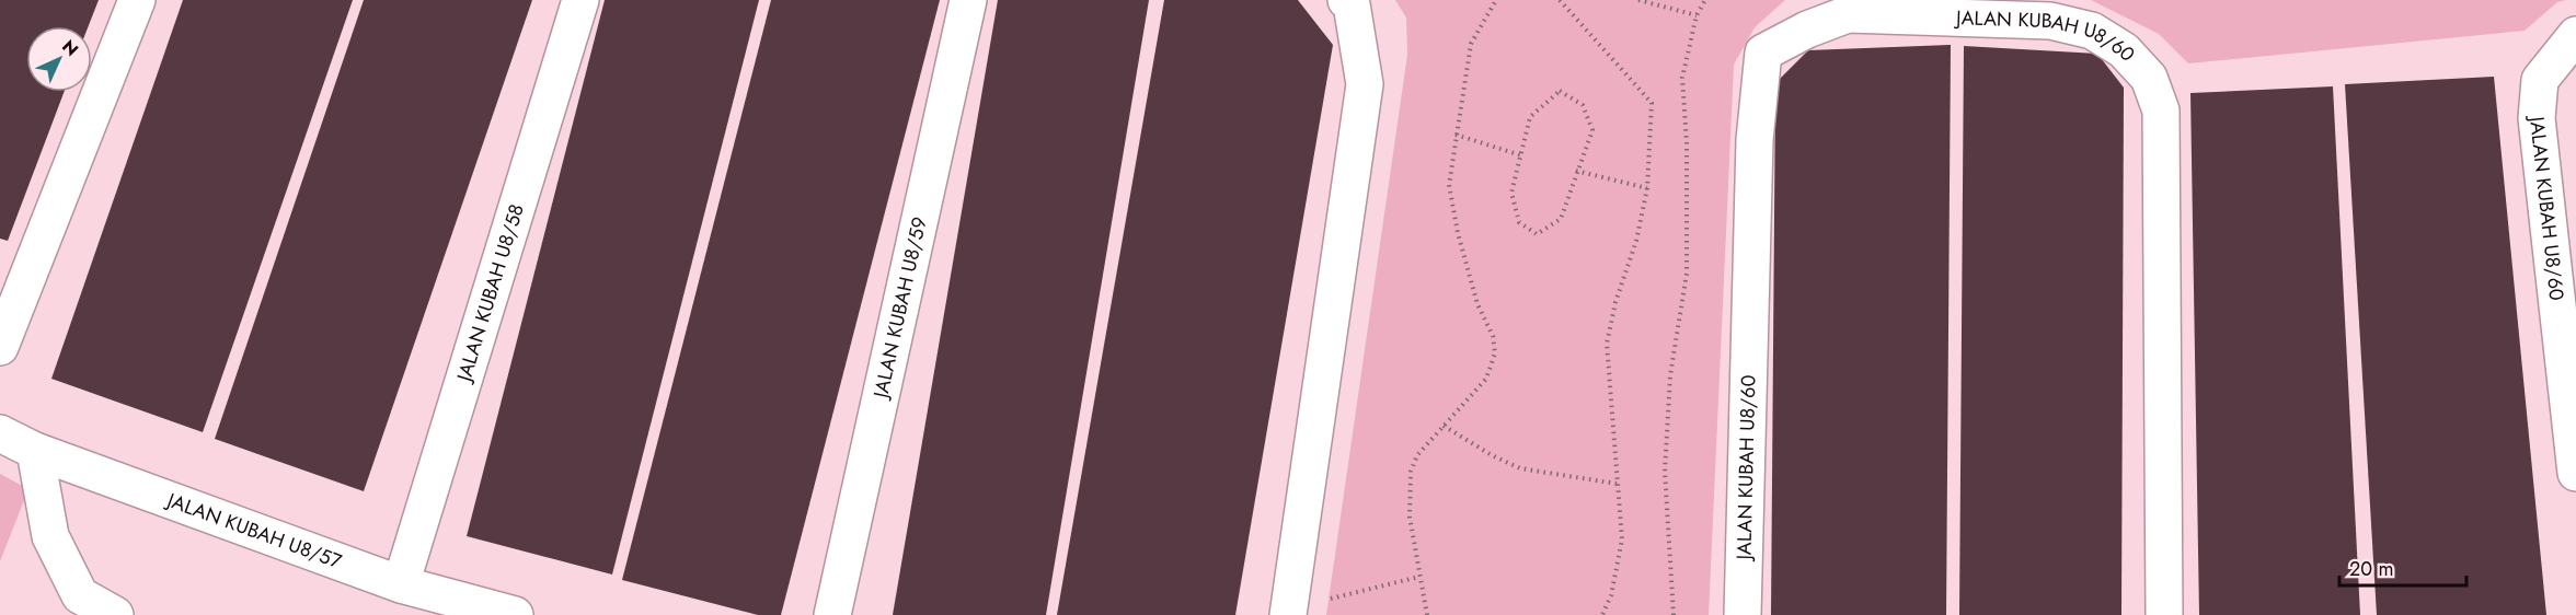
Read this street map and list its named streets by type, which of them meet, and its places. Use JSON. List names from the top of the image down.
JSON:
{
  "streets": {
    "street": [
      "JALAN KUBAH U8/60",
      "JALAN KUBAH U8/58",
      "JALAN KUBAH U8/59",
      "JALAN KUBAH U8/57"
    ]
  },
  "crossings": [
    ["JALAN KUBAH U8/58", "JALAN KUBAH U8/57"]
  ],
  "scale_bar": "20 m",
  "north": "top right"
}
